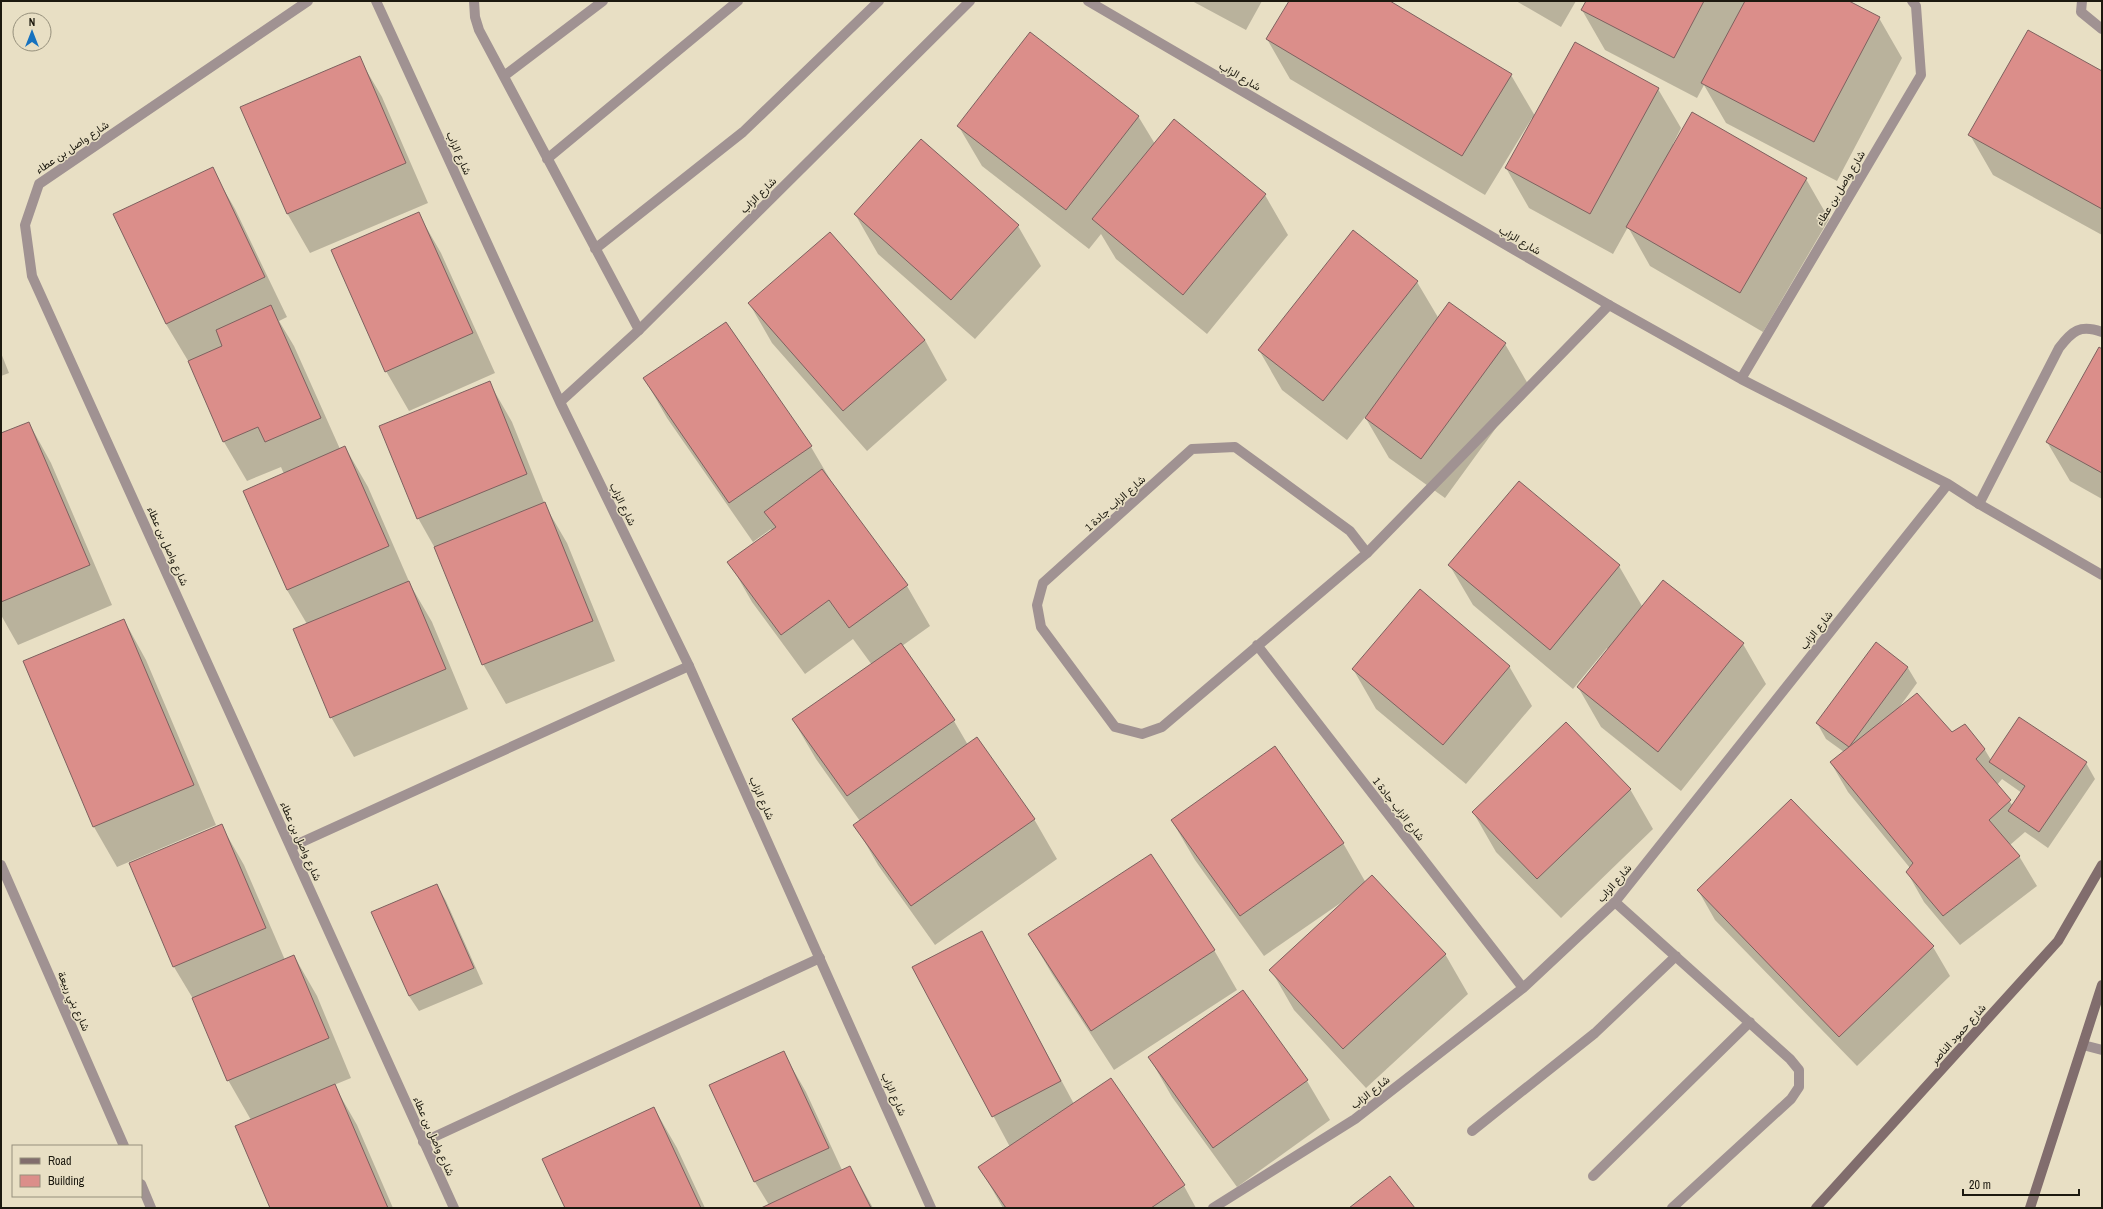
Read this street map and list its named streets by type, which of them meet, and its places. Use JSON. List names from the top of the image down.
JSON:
{
  "streets": {
    "street": [
      "شارع الزاب",
      "شارع واصل بن عطاء",
      "شارع الزاب جادة 1",
      "شارع بني ربيعة",
      "شارع حمود الناصر"
    ]
  },
  "crossings": [
    ["شارع الزاب", "شارع واصل بن عطاء"],
    ["شارع الزاب", "شارع الزاب جادة 1"]
  ],
  "legend": ["Road", "Building"],
  "scale_bar": "20 m",
  "north": "top"
}
